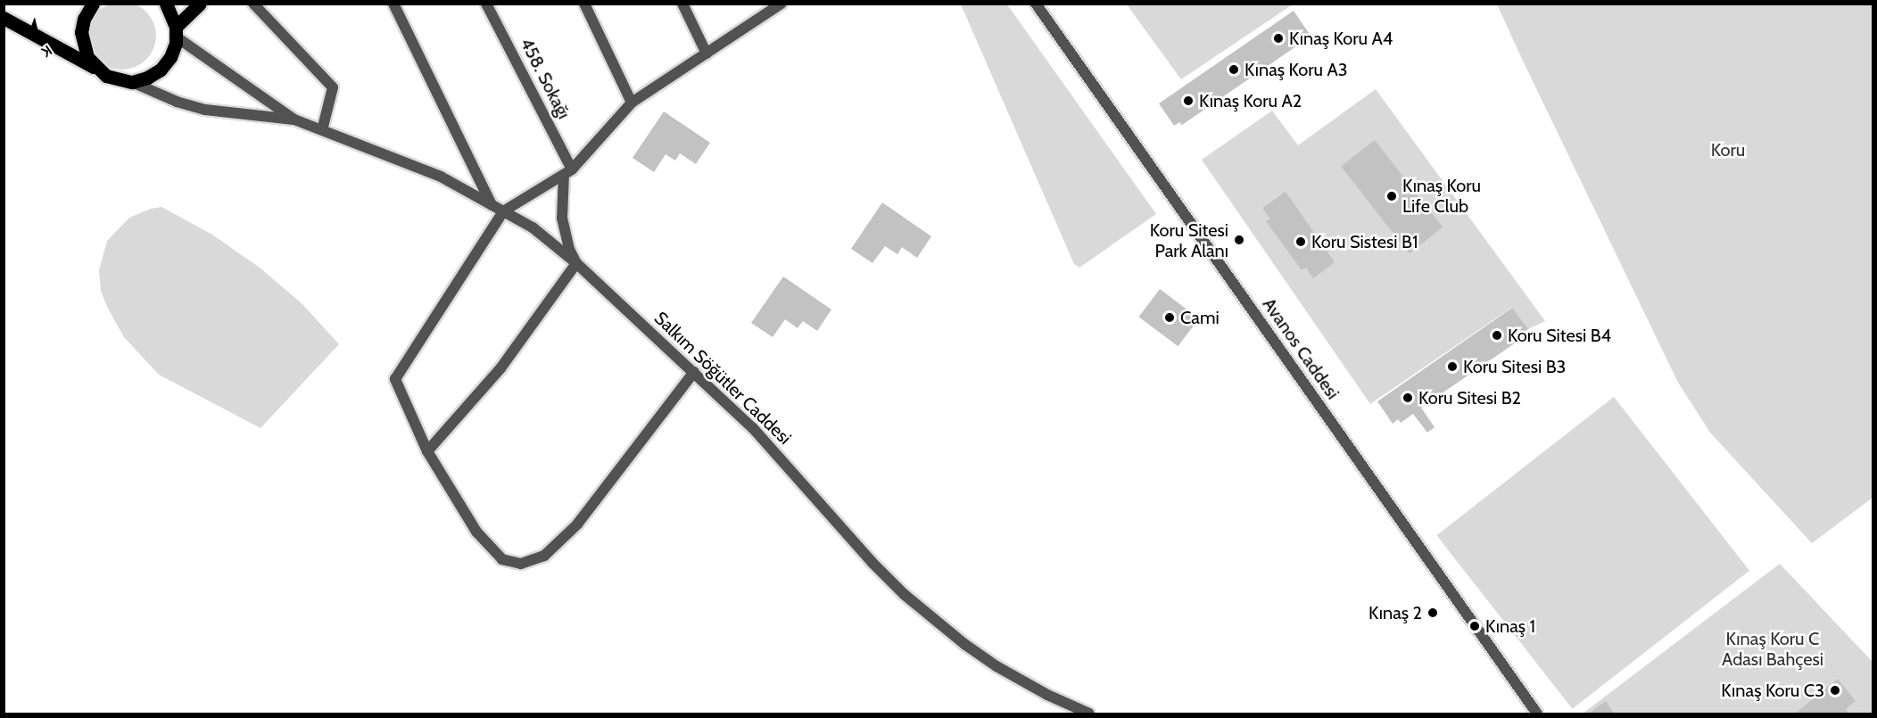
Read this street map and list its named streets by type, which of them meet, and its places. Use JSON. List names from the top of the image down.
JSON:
{
  "streets": {
    "street": ["458. Sokağı", "Avanos Caddesi", "Salkım Söğütler Caddesi"]
  },
  "parks": ["Koru", "Kınaş Koru C Adası Bahçesi"],
  "places": [
    "Kınaş Koru A4",
    "Kınaş Koru A3",
    "Kınaş Koru A2",
    "Kınaş Koru Life Club",
    "Koru Sitesi Park Alanı",
    "Koru Sistesi B1",
    "Cami",
    "Koru Sitesi B4",
    "Koru Sitesi B3",
    "Koru Sitesi B2",
    "Kınaş 2",
    "Kınaş 1",
    "Kınaş Koru C3"
  ],
  "north": "bottom right"
}
